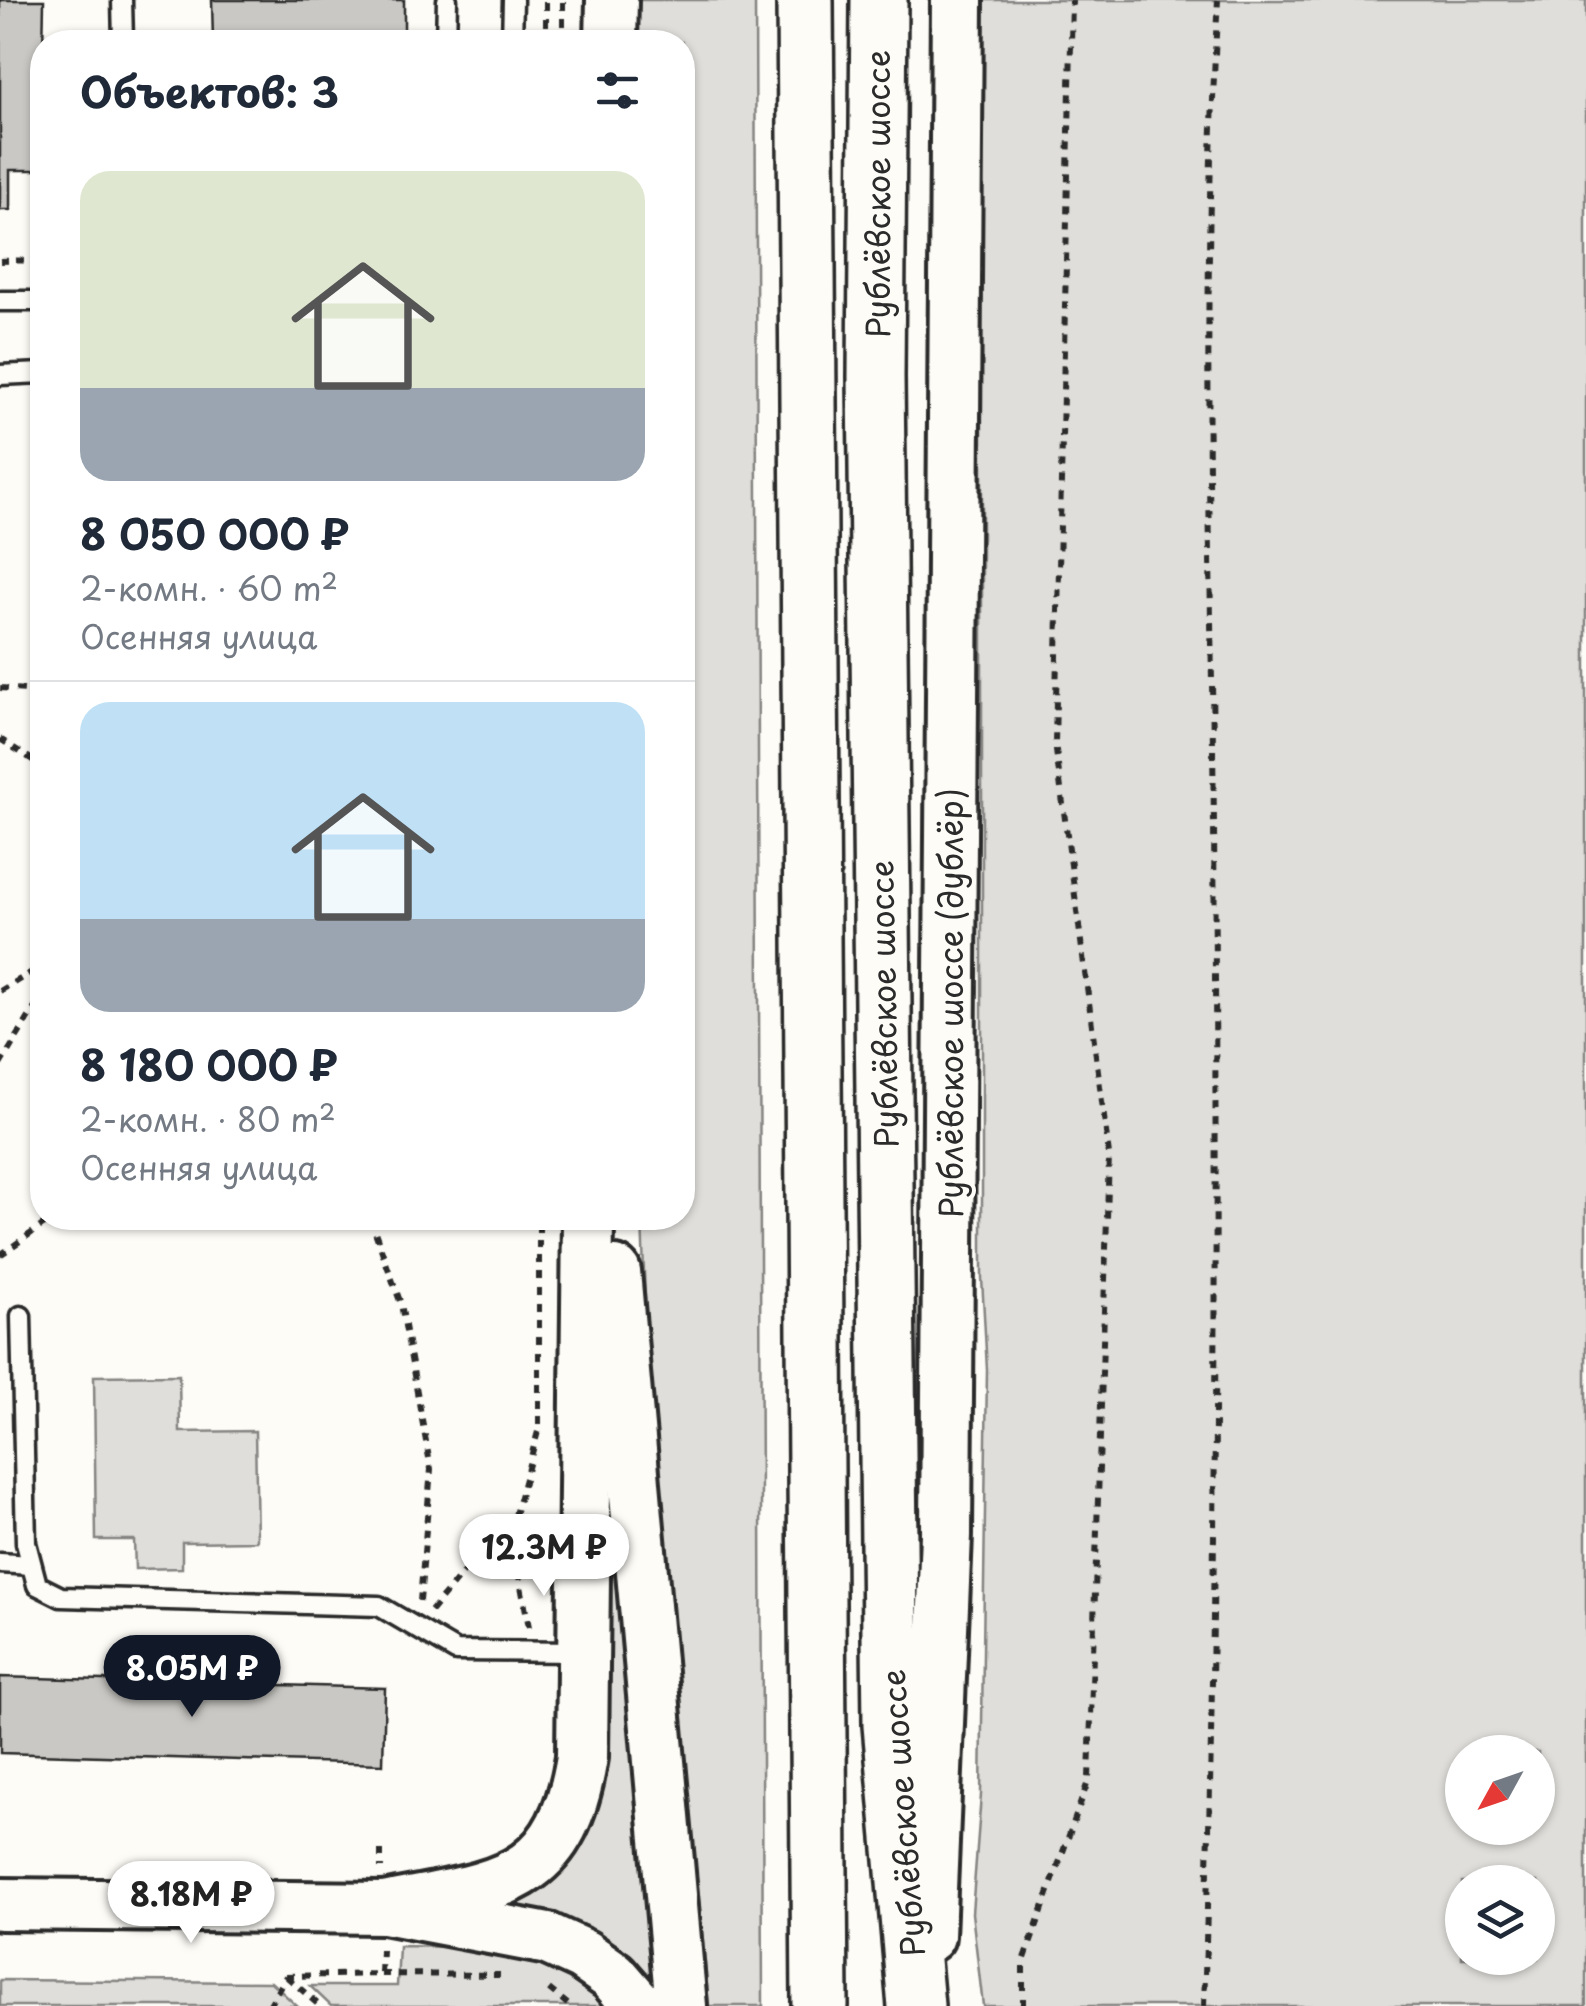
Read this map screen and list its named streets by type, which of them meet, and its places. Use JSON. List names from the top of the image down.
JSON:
{
  "streets": {
    "main road": ["Рублёвское шоссе", "Рублёвское шоссе (дублёр)"]
  },
  "north": "bottom left",
  "page": {
    "heading": "Объектов: 3",
    "list": [
      {
        "name": "8 050 000 ₽",
        "note": "2-комн. · 60 m² · Осенняя улица"
      },
      {
        "name": "8 180 000 ₽",
        "note": "2-комн. · 80 m² · Осенняя улица"
      }
    ],
    "price": ["12.3M ₽", "8.05M ₽", "8.18M ₽"]
  }
}
